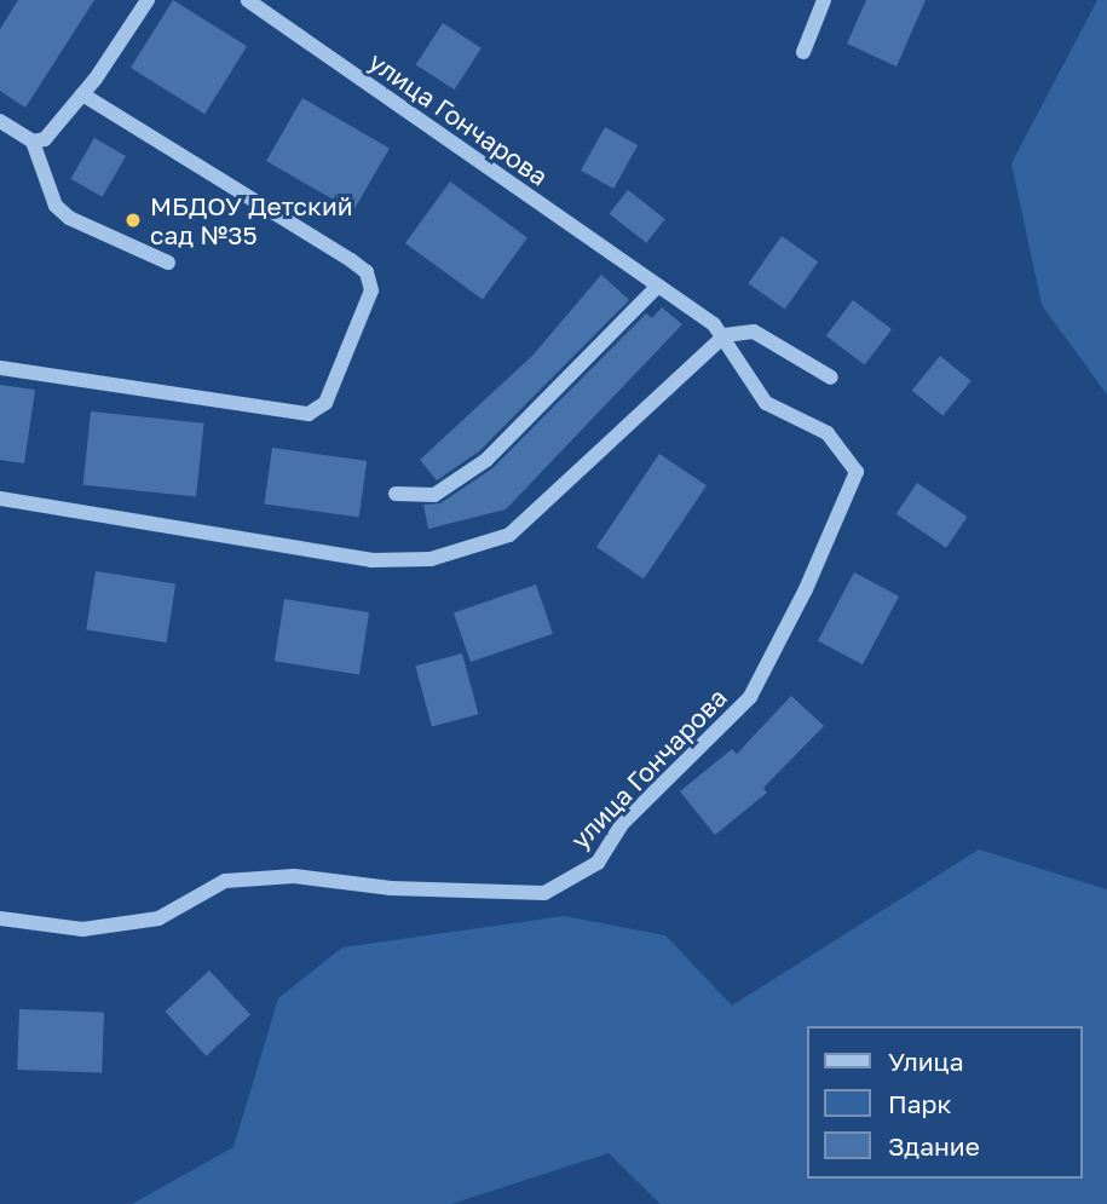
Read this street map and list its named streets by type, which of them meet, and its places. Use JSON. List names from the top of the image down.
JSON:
{
  "streets": {
    "street": ["улица Гончарова"]
  },
  "places": ["МБДОУ Детский сад №35"],
  "legend": ["Улица", "Парк", "Здание"]
}
